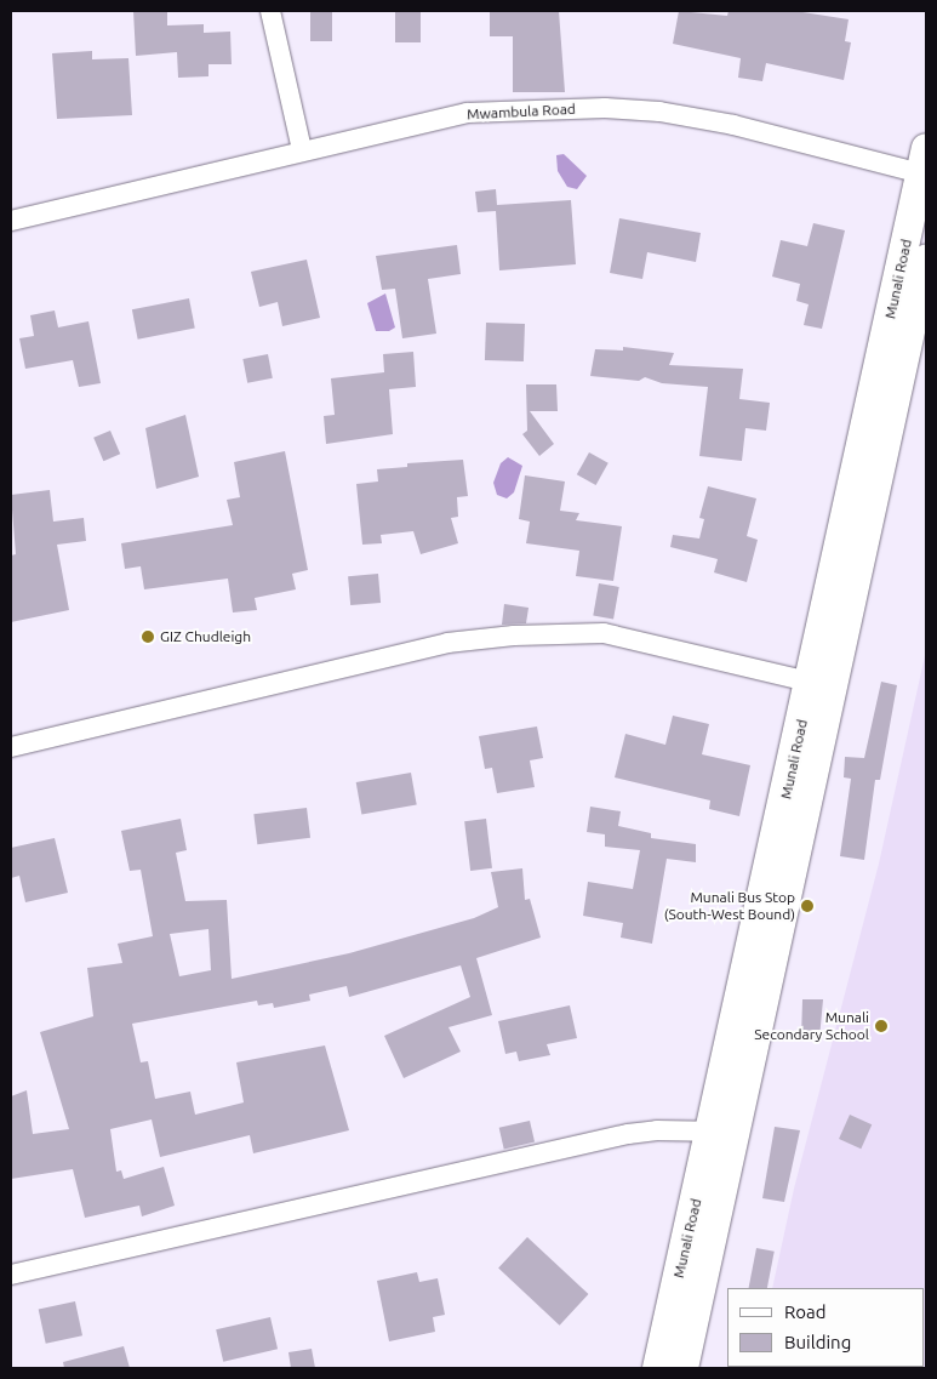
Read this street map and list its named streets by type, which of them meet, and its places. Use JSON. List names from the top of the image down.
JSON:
{
  "streets": {
    "main road": ["Munali Road"],
    "street": ["Mwambula Road"]
  },
  "crossings": [
    ["Mwambula Road", "Munali Road"]
  ],
  "places": ["GIZ Chudleigh", "Munali Bus Stop (South-West Bound)", "Munali Secondary School"],
  "legend": ["Road", "Building"]
}
